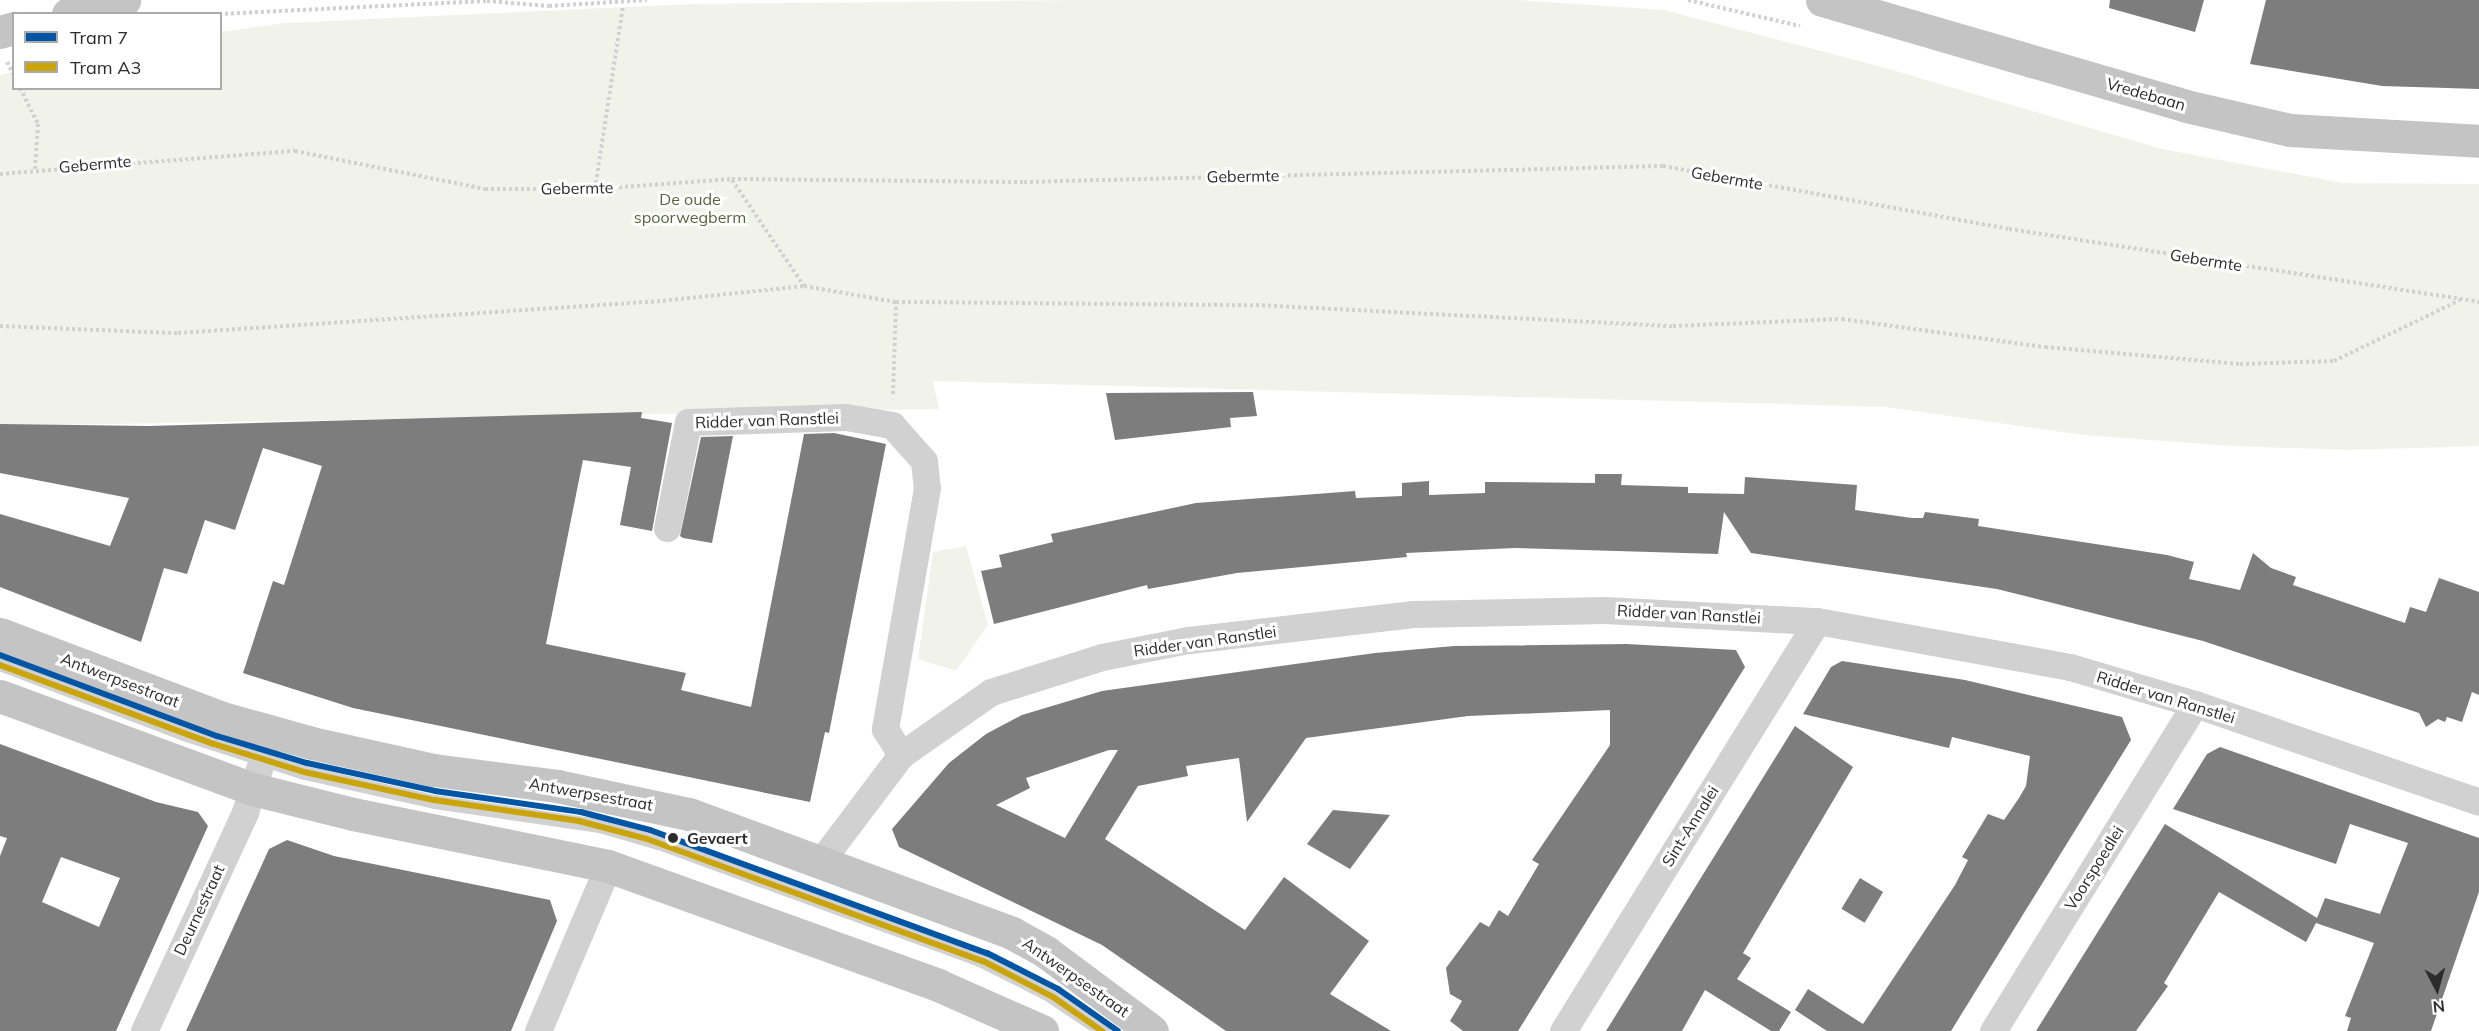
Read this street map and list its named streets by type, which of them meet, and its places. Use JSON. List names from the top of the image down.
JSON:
{
  "streets": {
    "main road": ["Vredebaan", "Antwerpsestraat"],
    "street": [
      "Ridder van Ranstlei",
      "Sint-Annalei",
      "Voorspoedlei",
      "Deurnestraat"
    ],
    "path": ["Gebermte"]
  },
  "crossings": [
    ["Ridder van Ranstlei", "Antwerpsestraat"],
    ["Ridder van Ranstlei", "Sint-Annalei"],
    ["Ridder van Ranstlei", "Voorspoedlei"],
    ["Antwerpsestraat", "Deurnestraat"]
  ],
  "parks": ["De oude spoorwegberm"],
  "places": ["Gevaert"],
  "lines": ["tram line 7", "tram line A3"],
  "legend": ["Tram 7", "Tram A3"],
  "north": "bottom"
}
